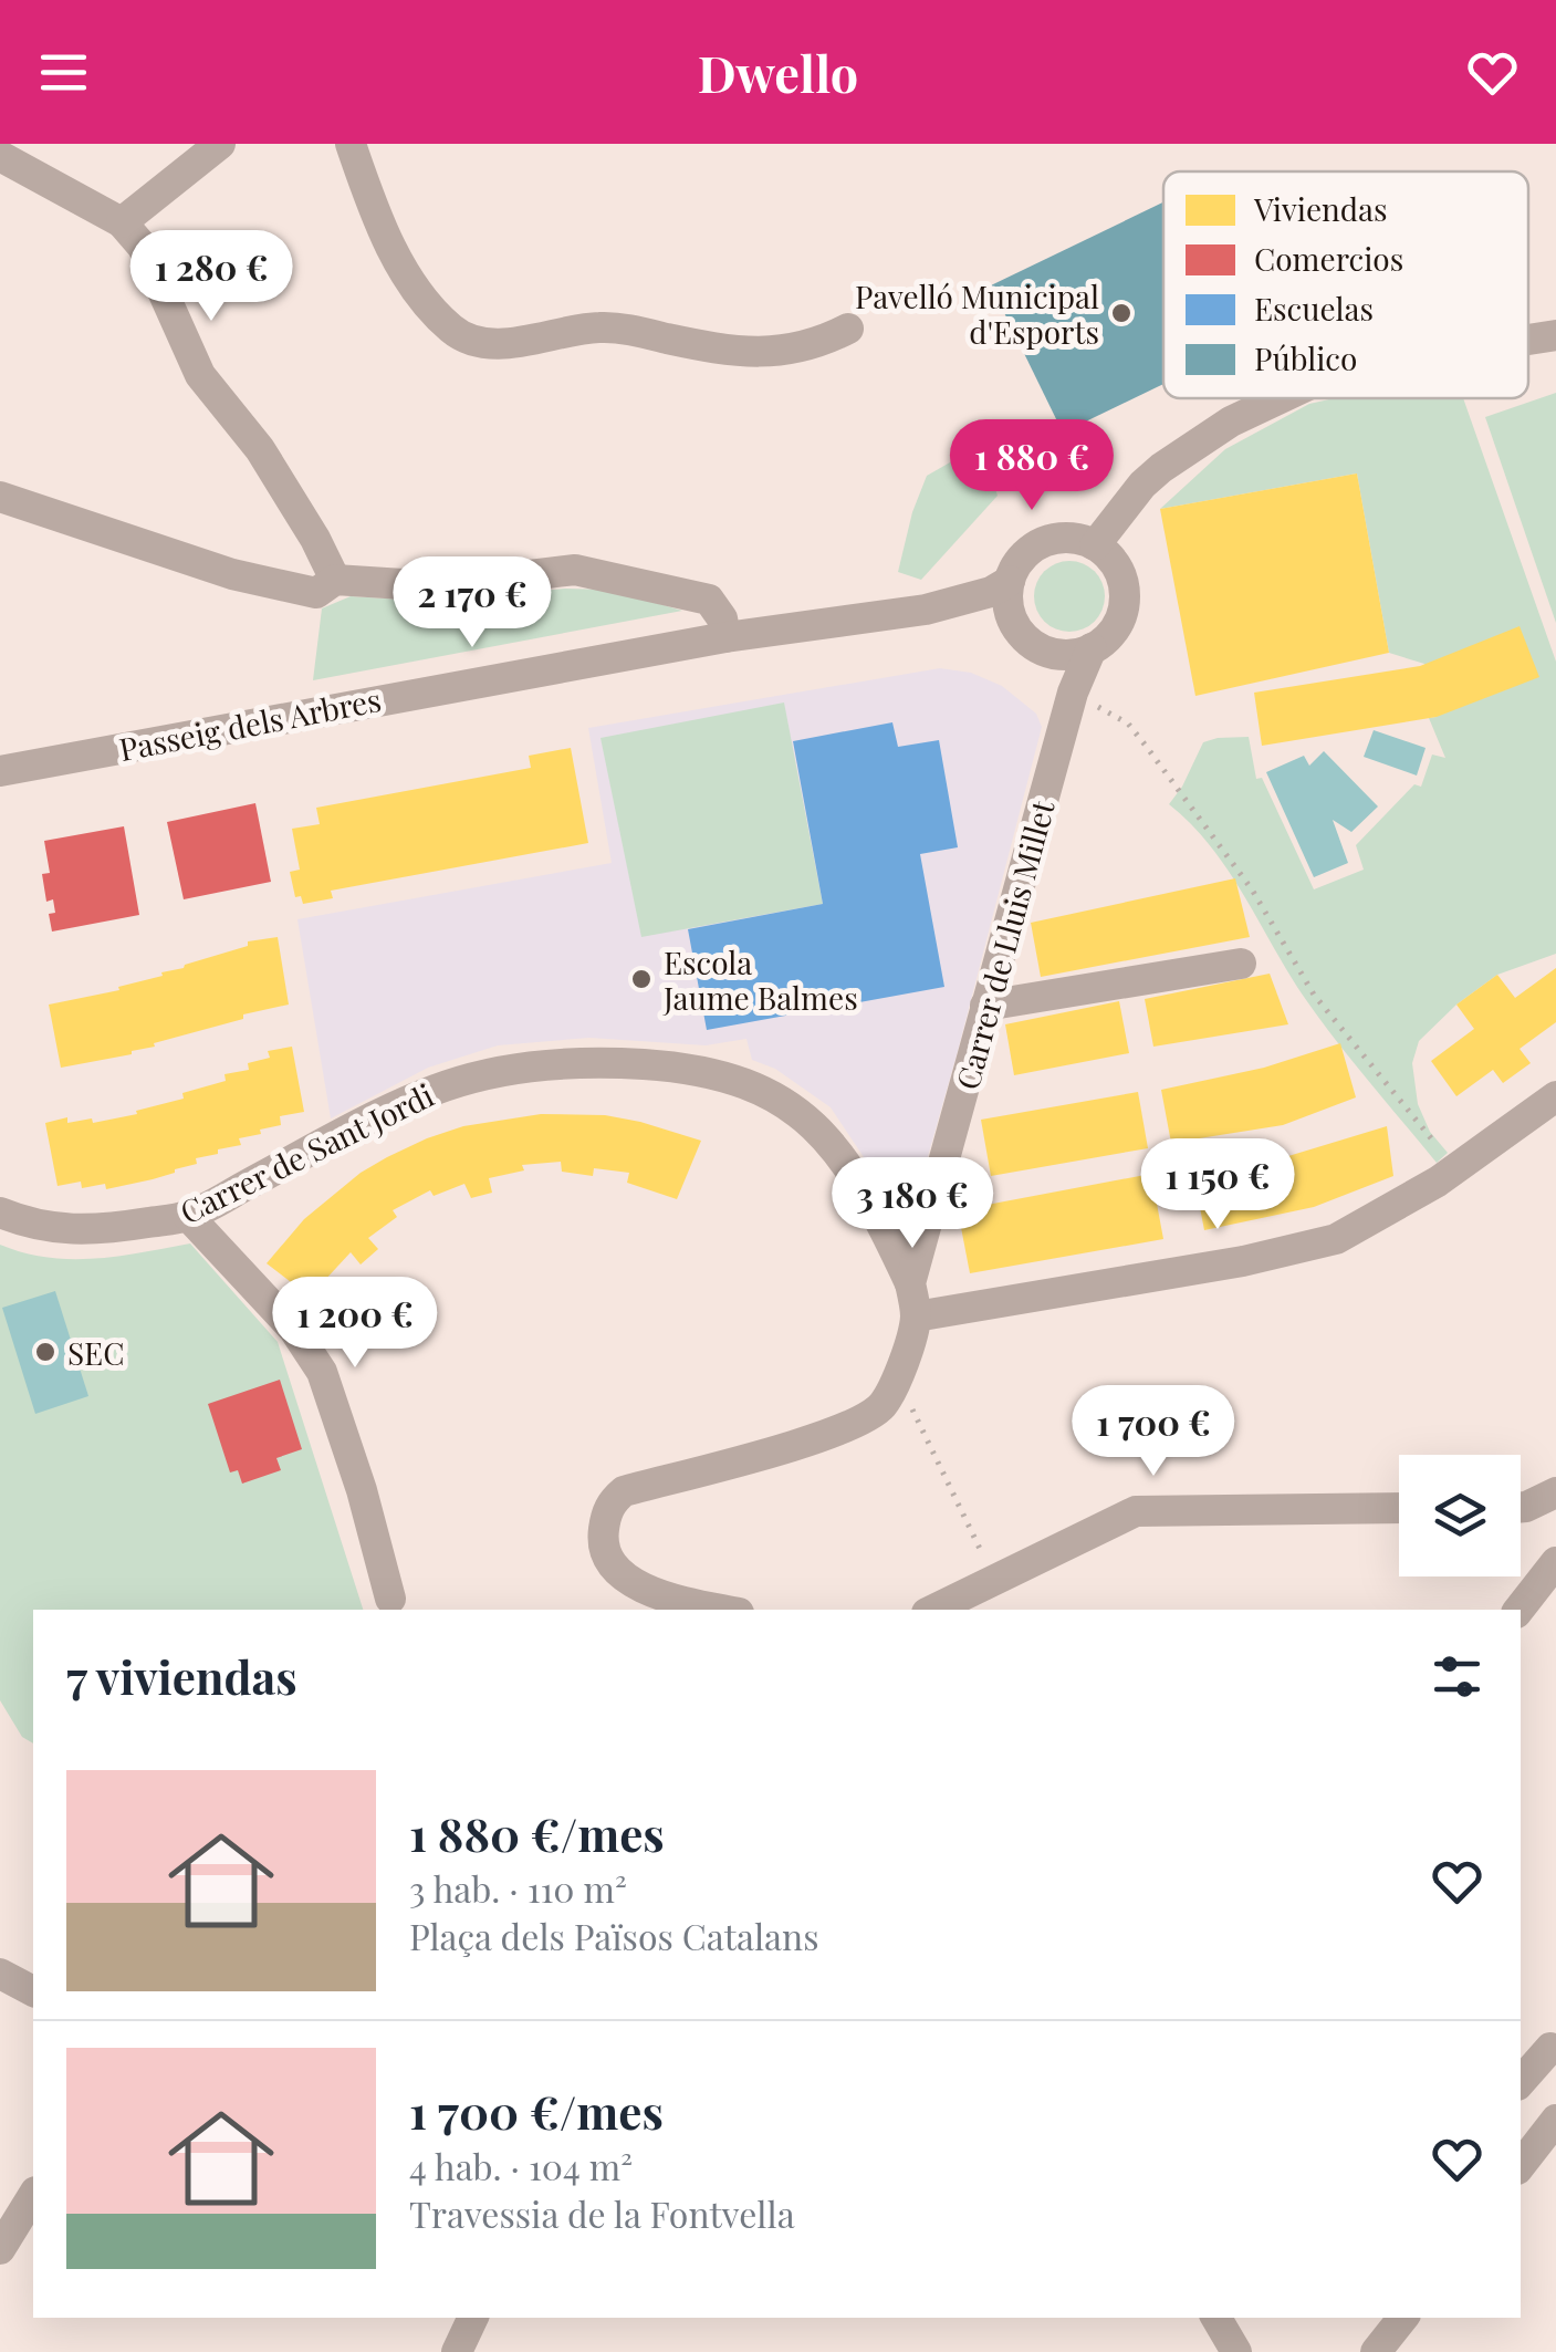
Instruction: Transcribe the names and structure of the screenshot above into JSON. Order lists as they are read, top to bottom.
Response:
{
  "streets": {
    "street": ["Passeig dels Arbres", "Carrer de Lluis Millet", "Carrer de Sant Jordi"]
  },
  "crossings": [
    ["Passeig dels Arbres", "Carrer de Lluis Millet"],
    ["Carrer de Lluis Millet", "Carrer de Sant Jordi"]
  ],
  "places": ["Pavelló Municipal d'Esports", "Escola Jaume Balmes", "SEC"],
  "legend": [
    "Viviendas",
    "Comercios",
    "Escuelas",
    "Público"
  ],
  "page": {
    "header": "Dwello",
    "price": [
      "1 280 €",
      "1 880 €",
      "2 170 €",
      "1 150 €",
      "3 180 €",
      "1 200 €",
      "1 700 €"
    ],
    "heading": "7 viviendas",
    "list": [
      {
        "name": "1 880 €/mes",
        "note": "3 hab. · 110 m² · Plaça dels Països Catalans"
      },
      {
        "name": "1 700 €/mes",
        "note": "4 hab. · 104 m² · Travessia de la Fontvella"
      }
    ]
  }
}
